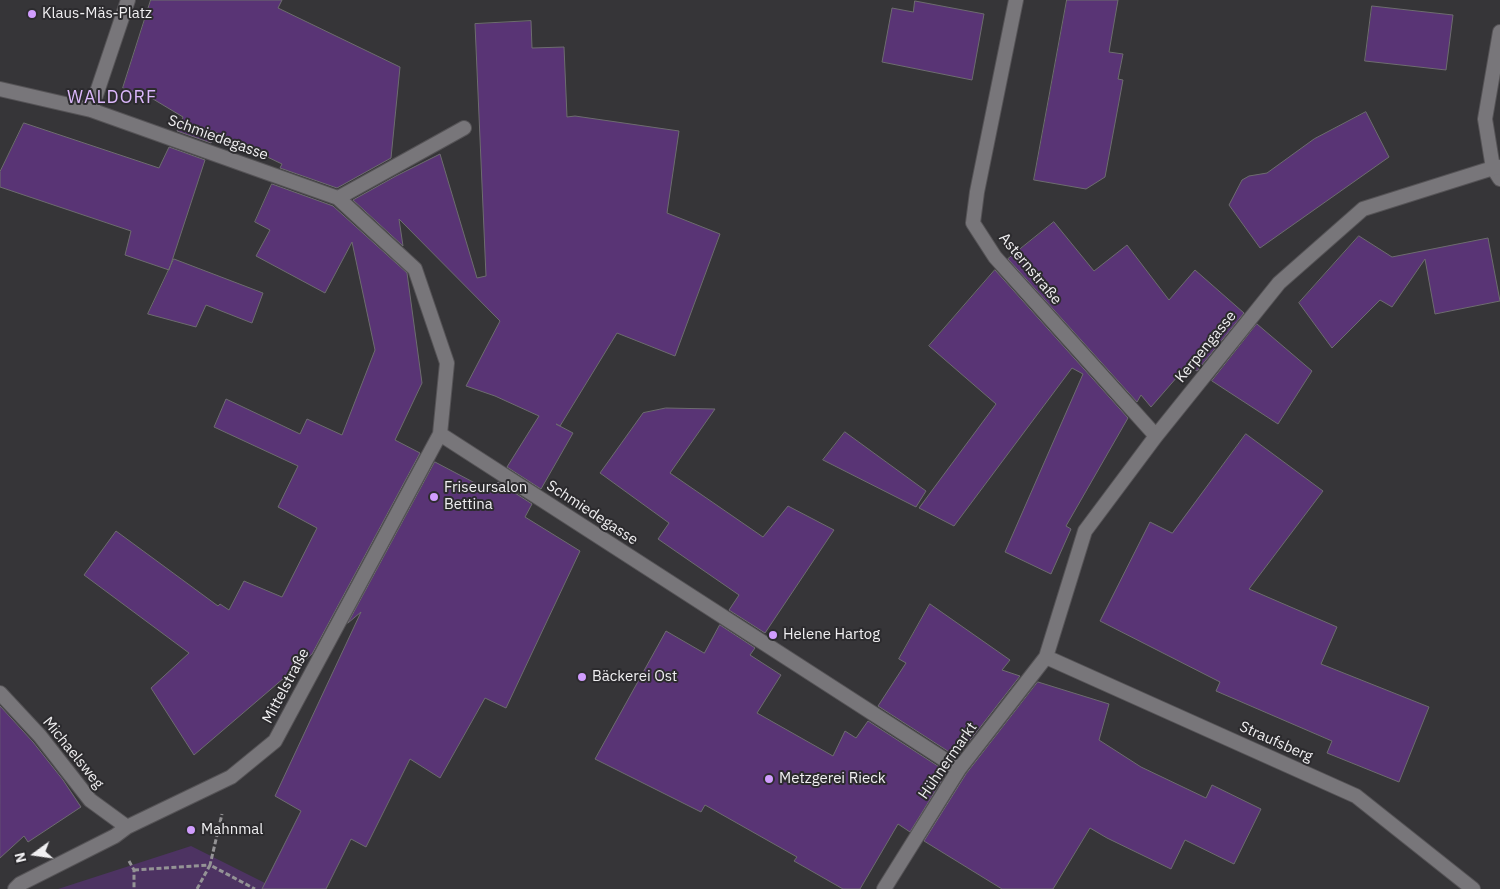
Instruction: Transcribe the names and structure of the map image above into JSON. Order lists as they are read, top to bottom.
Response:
{
  "streets": {
    "street": [
      "Schmiedegasse",
      "Asternstraße",
      "Kerpengasse",
      "Mittelstraße",
      "Straufsberg",
      "Michaelsweg",
      "Hühnermarkt"
    ]
  },
  "crossings": [
    ["Schmiedegasse", "Mittelstraße"],
    ["Schmiedegasse", "Hühnermarkt"],
    ["Asternstraße", "Kerpengasse"],
    ["Kerpengasse", "Straufsberg"],
    ["Kerpengasse", "Hühnermarkt"],
    ["Mittelstraße", "Michaelsweg"],
    ["Straufsberg", "Hühnermarkt"]
  ],
  "districts": ["WALDORF"],
  "places": [
    "Klaus-Mäs-Platz",
    "Friseursalon Bettina",
    "Helene Hartog",
    "Bäckerei Ost",
    "Metzgerei Rieck",
    "Mahnmal"
  ],
  "north": "left"
}
